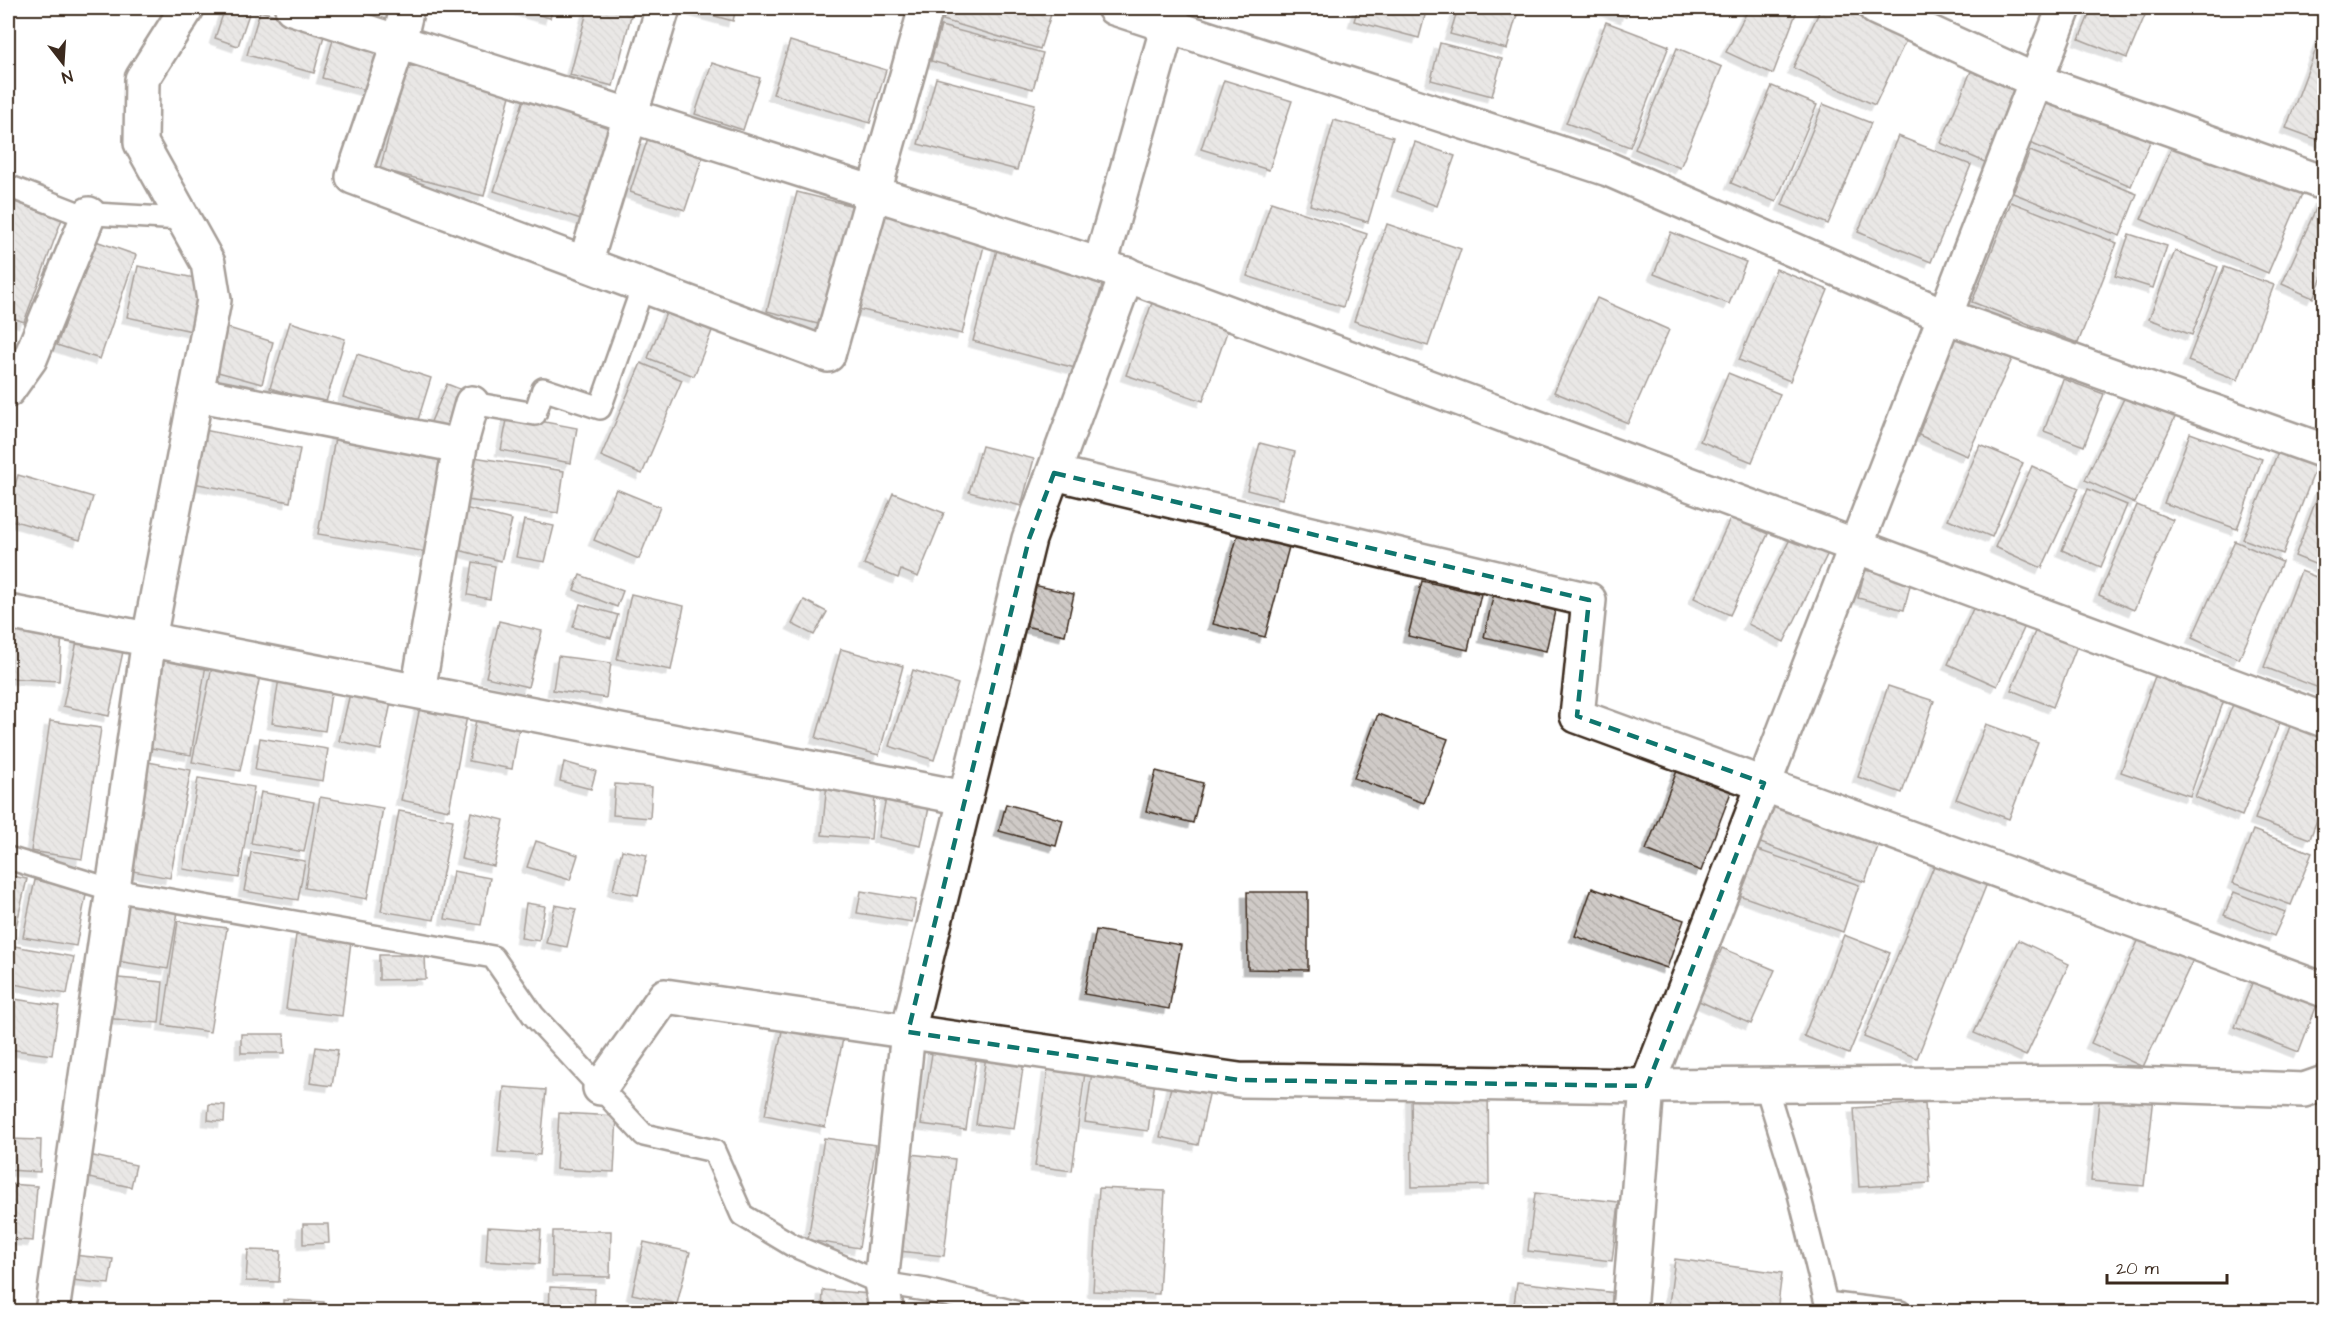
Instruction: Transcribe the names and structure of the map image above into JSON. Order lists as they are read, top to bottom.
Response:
{
  "scale_bar": "20 m",
  "north": "bottom"
}
